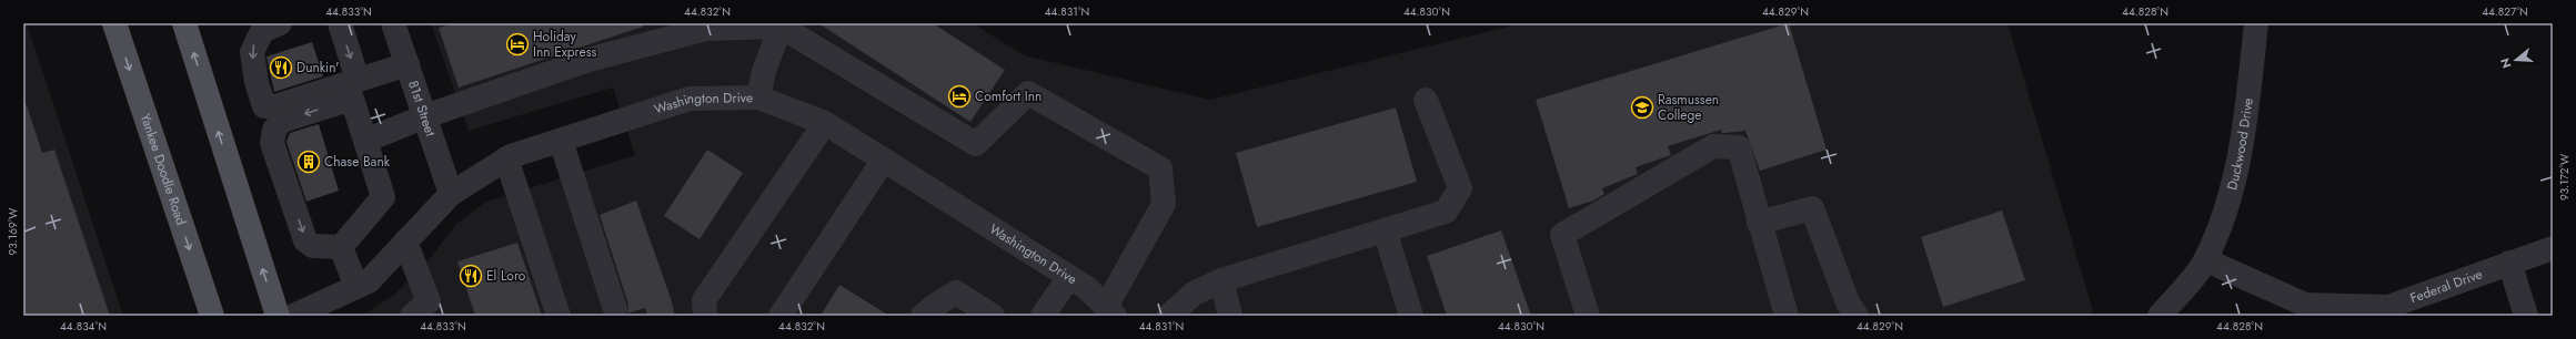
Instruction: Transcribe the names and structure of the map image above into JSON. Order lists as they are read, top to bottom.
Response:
{
  "streets": {
    "main road": ["Yankee Doodle Road"],
    "street": [
      "Washington Drive",
      "81st Street",
      "Duckwood Drive",
      "Federal Drive"
    ]
  },
  "crossings": [
    ["Washington Drive", "81st Street"],
    ["Duckwood Drive", "Federal Drive"]
  ],
  "places": {
    "hotel": ["Holiday Inn Express", "Comfort Inn"],
    "restaurant": ["Dunkin'", "El Loro"],
    "school or university": ["Rasmussen College"],
    "building": ["Chase Bank"]
  },
  "north": "left",
  "coordinates": [
    "44.833°N",
    "44.832°N",
    "44.831°N",
    "44.830°N",
    "44.829°N",
    "44.828°N",
    "44.827°N",
    "93.172°W",
    "93.169°W",
    "44.834°N"
  ]
}
